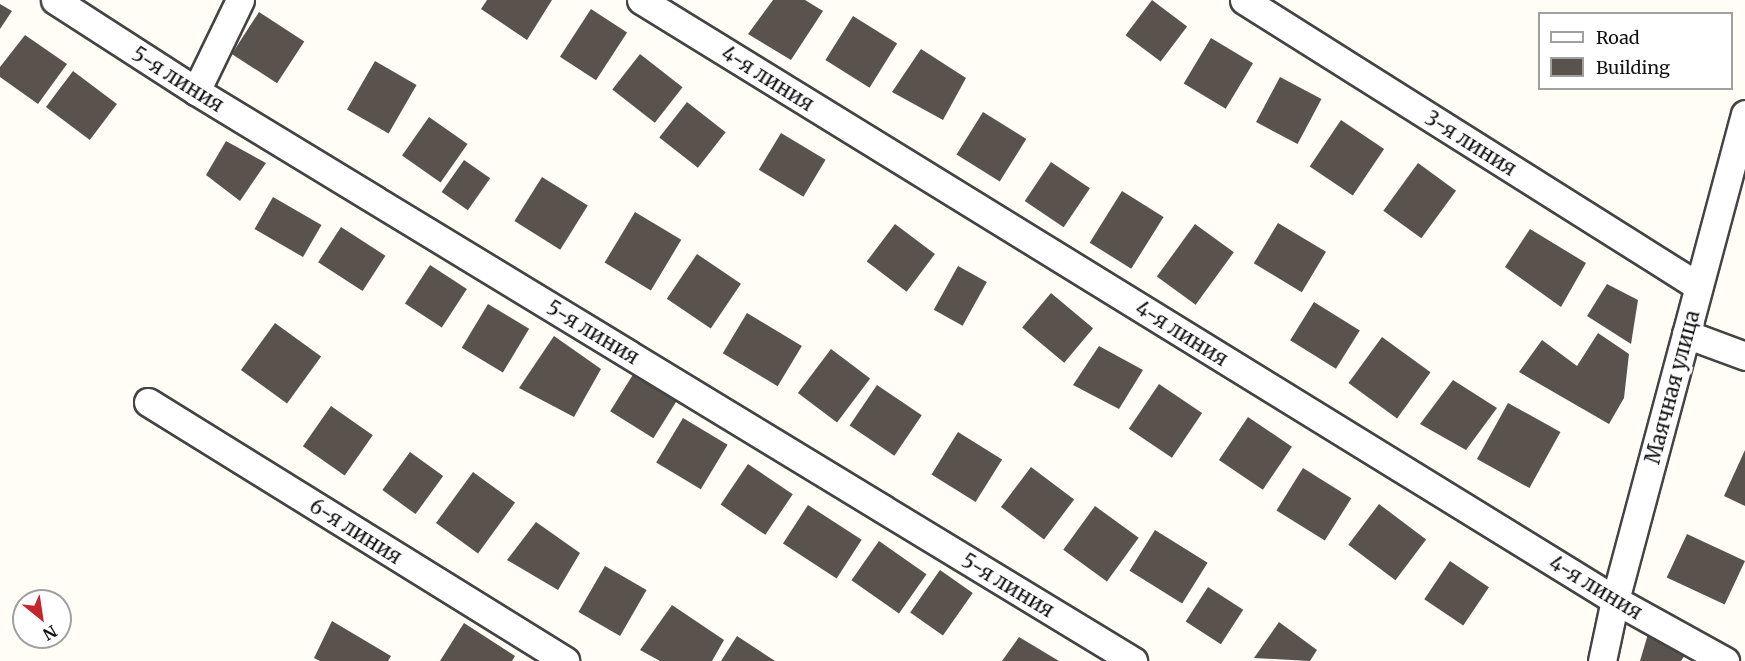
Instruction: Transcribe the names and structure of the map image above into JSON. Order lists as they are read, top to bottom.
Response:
{
  "streets": {
    "street": [
      "4-я линия",
      "5-я линия",
      "3-я линия",
      "Маячная улица",
      "6-я линия"
    ]
  },
  "crossings": [
    ["4-я линия", "Маячная улица"],
    ["3-я линия", "Маячная улица"]
  ],
  "legend": ["Road", "Building"],
  "north": "bottom right"
}
